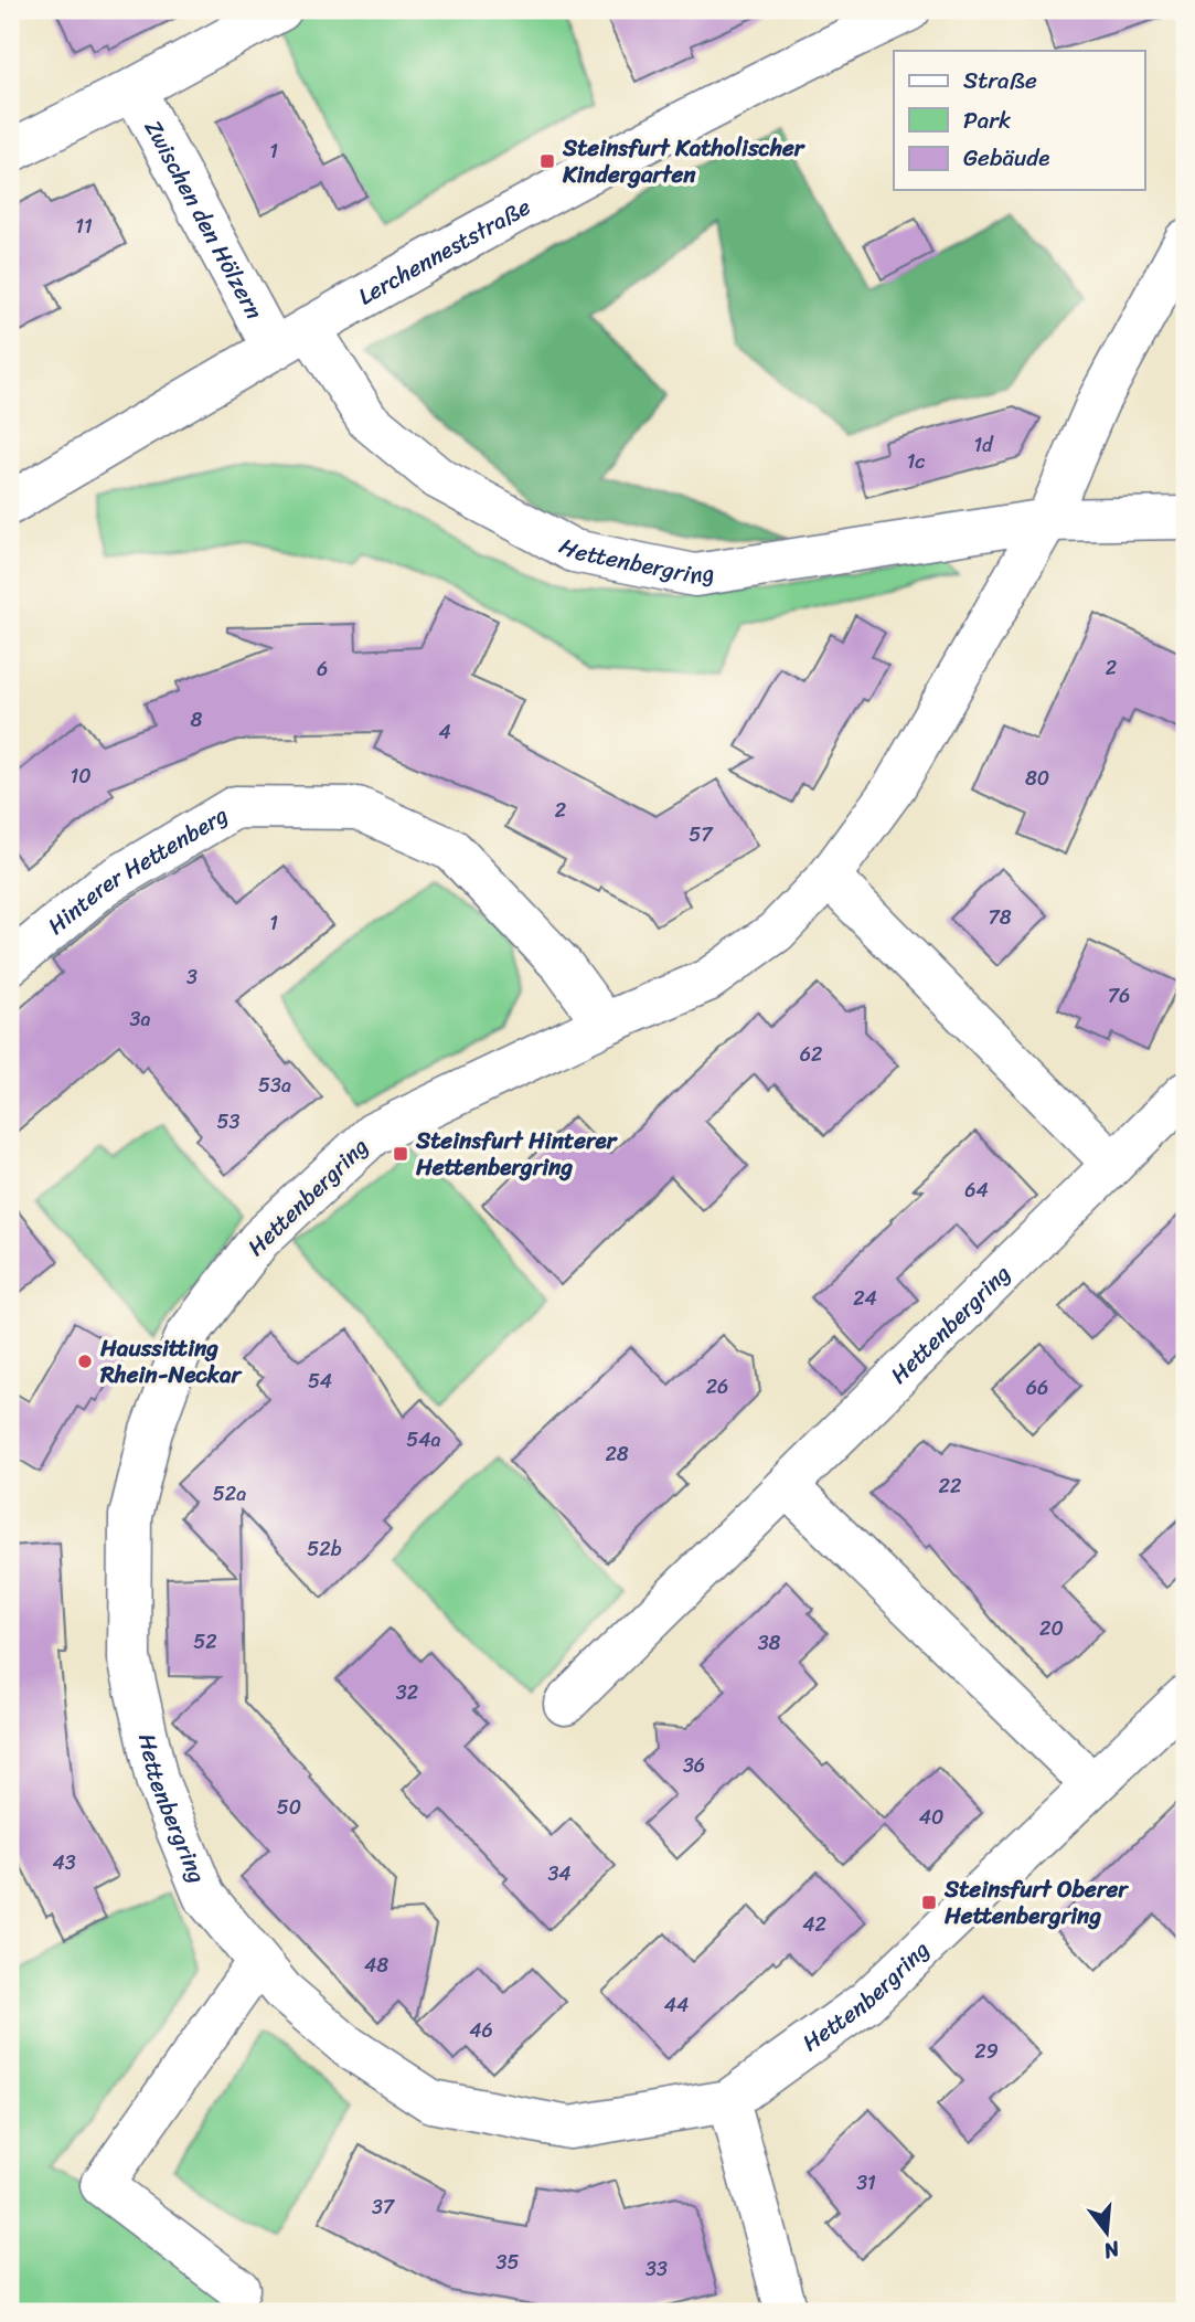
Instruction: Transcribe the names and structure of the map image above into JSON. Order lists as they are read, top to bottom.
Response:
{
  "streets": {
    "street": [
      "Zwischen den Hölzern",
      "Lerchenneststraße",
      "Hettenbergring",
      "Hinterer Hettenberg"
    ]
  },
  "crossings": [
    ["Zwischen den Hölzern", "Lerchenneststraße"],
    ["Lerchenneststraße", "Hettenbergring"],
    ["Hettenbergring", "Hinterer Hettenberg"]
  ],
  "places": {
    "transit": ["Steinsfurt Katholischer Kindergarten", "Steinsfurt Hinterer Hettenbergring", "Steinsfurt Oberer Hettenbergring"],
    "other": ["Haussitting Rhein-Neckar"]
  },
  "house_numbers": [
    "1",
    "11",
    "1d",
    "1c",
    "2",
    "6",
    "8",
    "4",
    "10",
    "80",
    "2",
    "57",
    "78",
    "1",
    "3",
    "76",
    "3a",
    "62",
    "53a",
    "53",
    "64",
    "24",
    "54",
    "26",
    "66",
    "54a",
    "28",
    "22",
    "52a",
    "52b",
    "20",
    "52",
    "38",
    "32",
    "36",
    "50",
    "40",
    "43",
    "34",
    "42",
    "48",
    "44",
    "46",
    "29",
    "31",
    "37",
    "35",
    "33"
  ],
  "legend": ["Straße", "Park", "Gebäude"],
  "north": "bottom"
}
